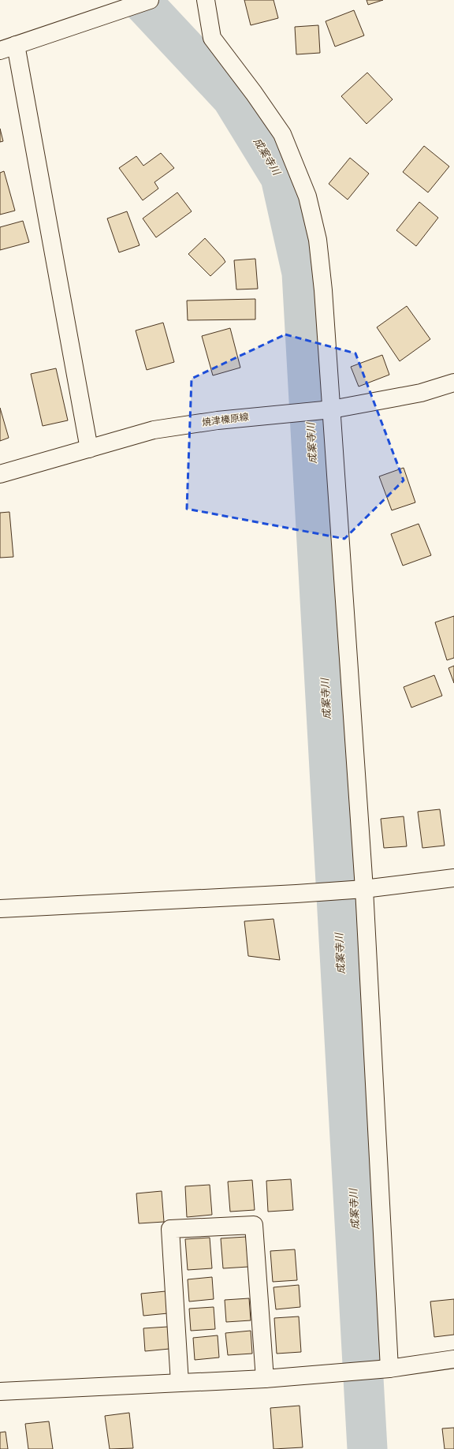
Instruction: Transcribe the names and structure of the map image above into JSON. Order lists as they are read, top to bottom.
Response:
{
  "streets": {
    "street": ["焼津榛原線"]
  },
  "water": ["成案寺川"]
}
